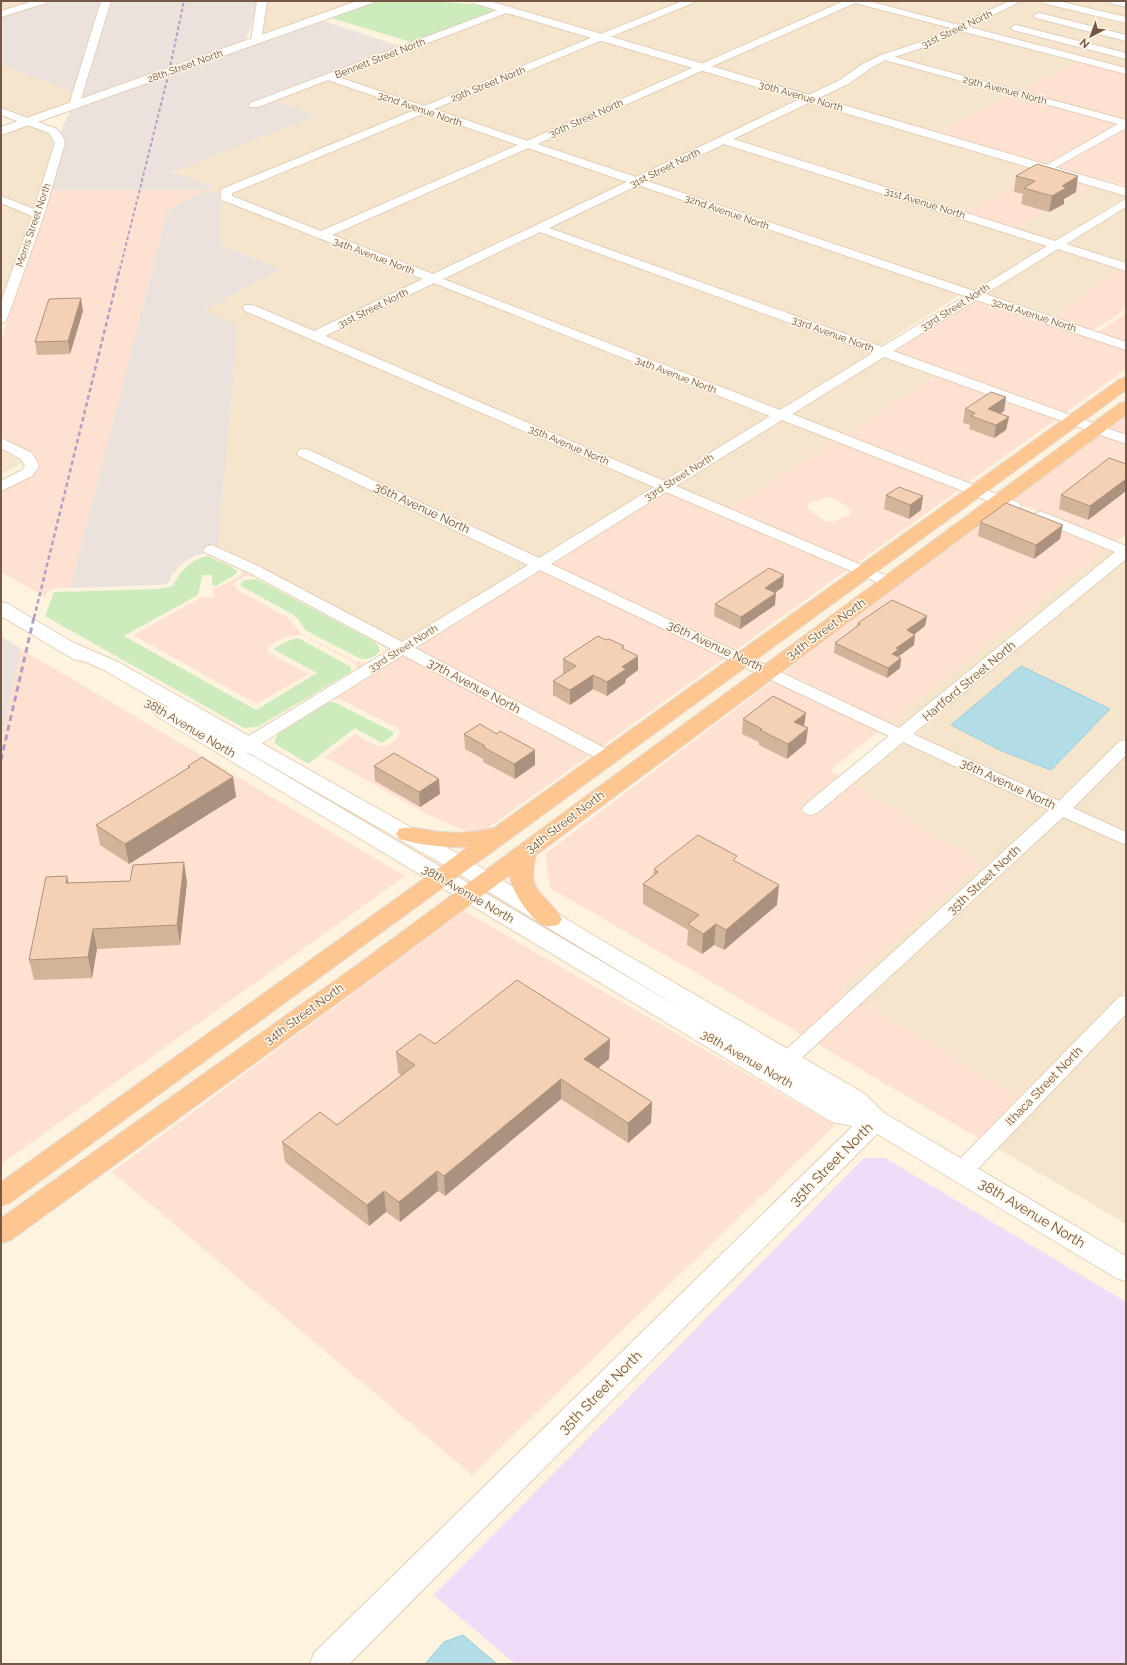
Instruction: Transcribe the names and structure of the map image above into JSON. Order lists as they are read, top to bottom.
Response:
{
  "streets": {
    "highway": ["34th Street North"],
    "street": [
      "31st Street North",
      "Bennett Street North",
      "28th Street North",
      "29th Street North",
      "29th Avenue North",
      "30th Avenue North",
      "32nd Avenue North",
      "30th Street North",
      "31st Avenue North",
      "Morris Street North",
      "34th Avenue North",
      "33rd Street North",
      "33rd Avenue North",
      "35th Avenue North",
      "36th Avenue North",
      "Hartford Street North",
      "37th Avenue North",
      "38th Avenue North",
      "35th Street North",
      "Ithaca Street North"
    ]
  },
  "crossings": [
    ["31st Street North", "29th Avenue North"],
    ["31st Street North", "30th Avenue North"],
    ["31st Street North", "32nd Avenue North"],
    ["31st Street North", "31st Avenue North"],
    ["31st Street North", "34th Avenue North"],
    ["31st Street North", "33rd Avenue North"],
    ["31st Street North", "35th Avenue North"],
    ["Bennett Street North", "30th Avenue North"],
    ["Bennett Street North", "32nd Avenue North"],
    ["28th Street North", "Morris Street North"],
    ["29th Street North", "30th Avenue North"],
    ["29th Street North", "32nd Avenue North"],
    ["29th Street North", "34th Avenue North"],
    ["30th Avenue North", "30th Street North"],
    ["32nd Avenue North", "30th Street North"],
    ["32nd Avenue North", "33rd Street North"],
    ["30th Street North", "34th Avenue North"],
    ["31st Avenue North", "33rd Street North"],
    ["34th Avenue North", "33rd Street North"],
    ["34th Avenue North", "34th Street North"],
    ["34th Avenue North", "Hartford Street North"],
    ["33rd Street North", "33rd Avenue North"],
    ["33rd Street North", "35th Avenue North"],
    ["33rd Street North", "36th Avenue North"],
    ["33rd Street North", "37th Avenue North"],
    ["33rd Street North", "38th Avenue North"],
    ["33rd Avenue North", "34th Street North"],
    ["35th Avenue North", "34th Street North"],
    ["36th Avenue North", "34th Street North"],
    ["36th Avenue North", "Hartford Street North"],
    ["36th Avenue North", "35th Street North"],
    ["34th Street North", "37th Avenue North"],
    ["34th Street North", "38th Avenue North"],
    ["38th Avenue North", "35th Street North"],
    ["38th Avenue North", "Ithaca Street North"]
  ],
  "north": "bottom left"
}
